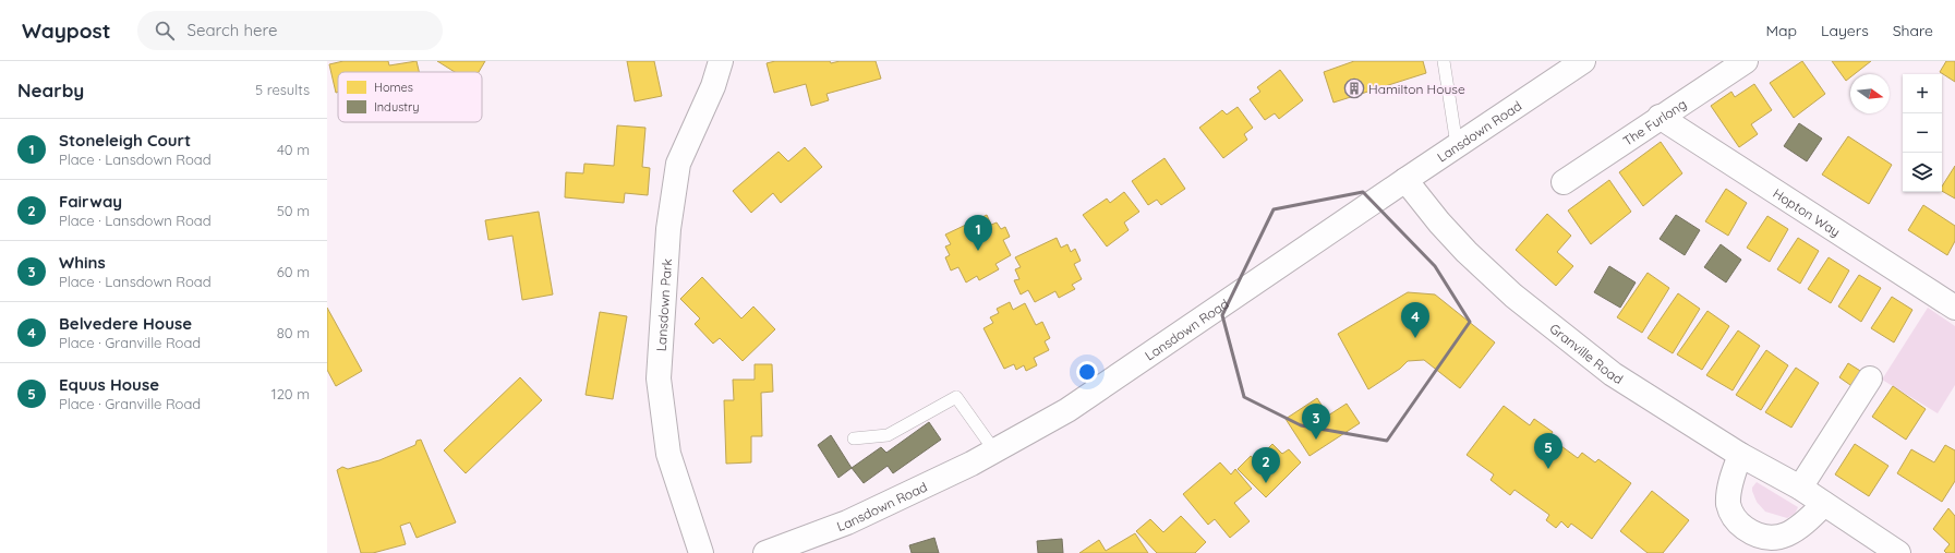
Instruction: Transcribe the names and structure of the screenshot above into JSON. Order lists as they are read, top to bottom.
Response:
{
  "streets": {
    "street": [
      "The Furlong",
      "Lansdown Road",
      "Hopton Way",
      "Lansdown Park",
      "Granville Road"
    ]
  },
  "crossings": [
    ["The Furlong", "Hopton Way"],
    ["Lansdown Road", "Granville Road"]
  ],
  "places": {
    "building": ["Hamilton House"]
  },
  "legend": ["Homes", "Industry"],
  "north": "right",
  "page": {
    "header": "Waypost",
    "search": "Search here",
    "nav": ["Map", "Layers", "Share"],
    "heading": ["Nearby", "5 results"],
    "map_buttons": ["+", "−"],
    "list": [
      {
        "mark": "1",
        "name": "Stoneleigh Court",
        "note": "Place · Lansdown Road",
        "value": "40 m"
      },
      {
        "mark": "2",
        "name": "Fairway",
        "note": "Place · Lansdown Road",
        "value": "50 m"
      },
      {
        "mark": "3",
        "name": "Whins",
        "note": "Place · Lansdown Road",
        "value": "60 m"
      },
      {
        "mark": "4",
        "name": "Belvedere House",
        "note": "Place · Granville Road",
        "value": "80 m"
      },
      {
        "mark": "5",
        "name": "Equus House",
        "note": "Place · Granville Road",
        "value": "120 m"
      }
    ],
    "pins": [
      "1",
      "4",
      "3",
      "5",
      "2"
    ]
  }
}
